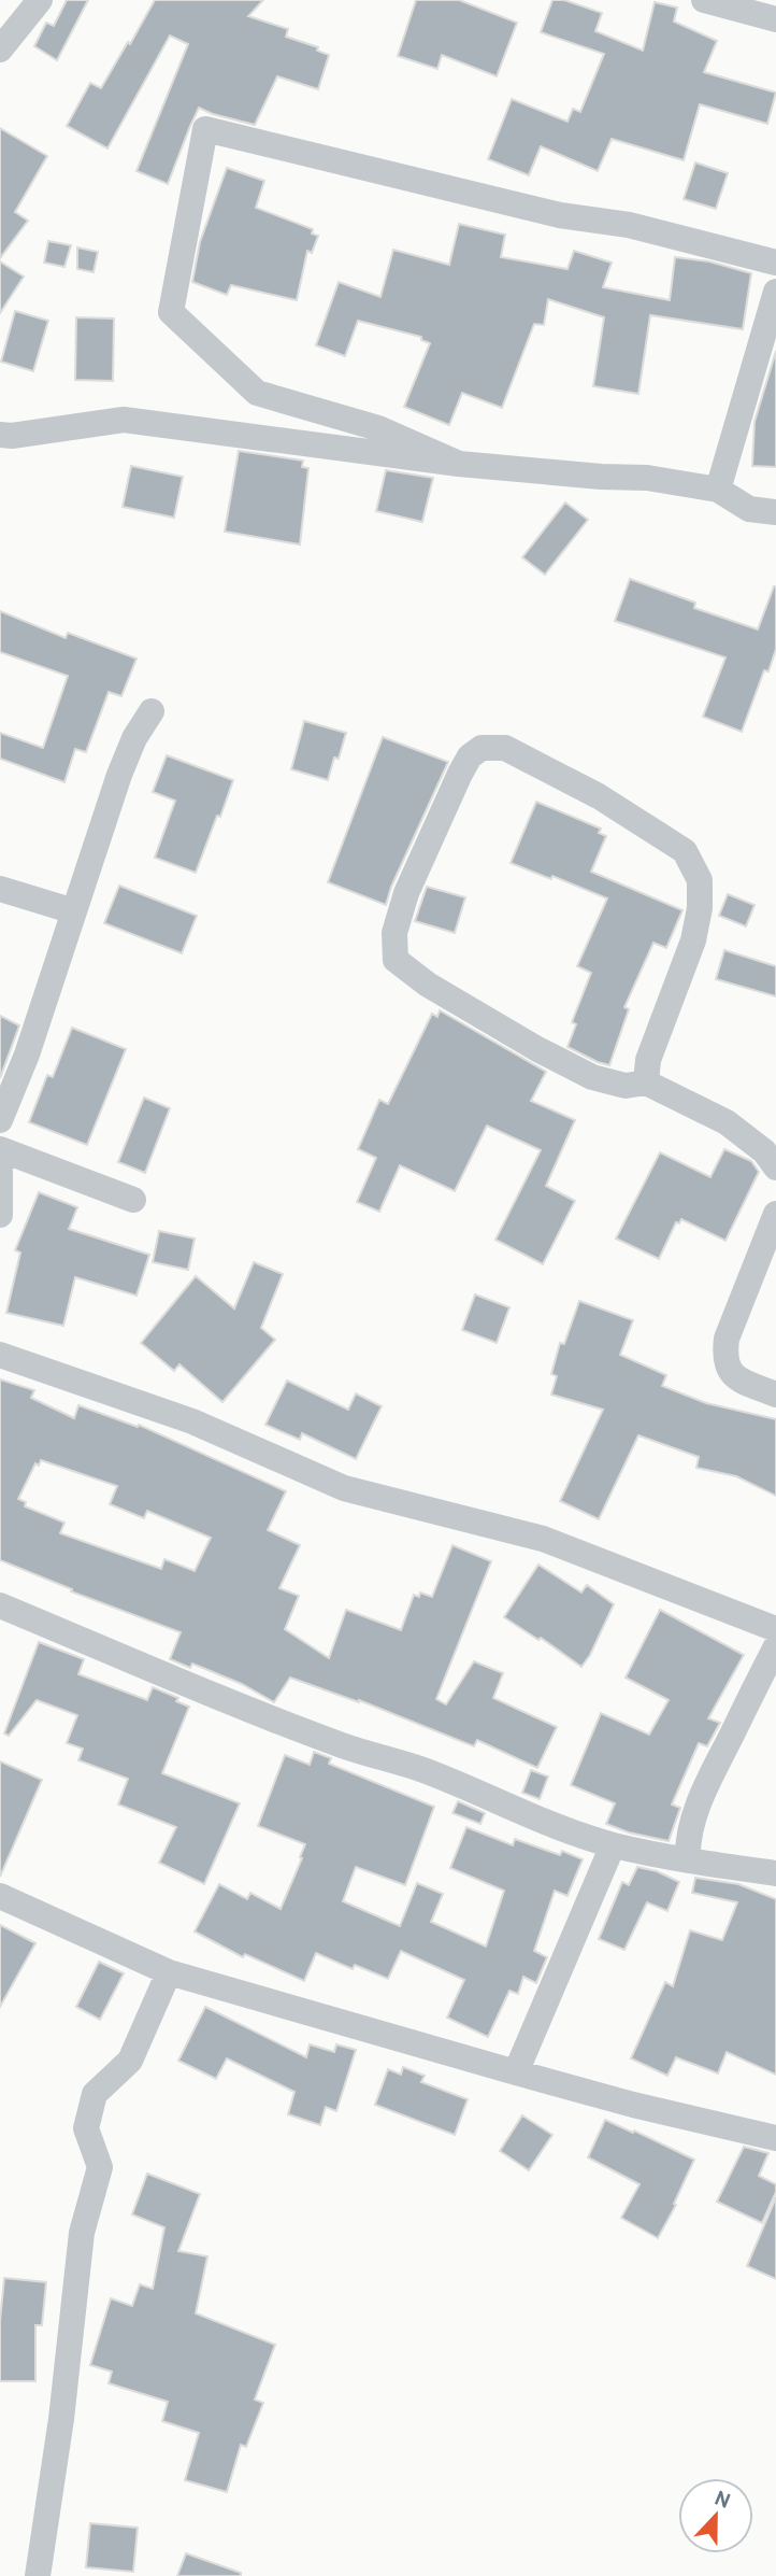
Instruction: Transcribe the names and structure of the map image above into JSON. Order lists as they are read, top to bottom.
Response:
{
  "north": "top"
}
